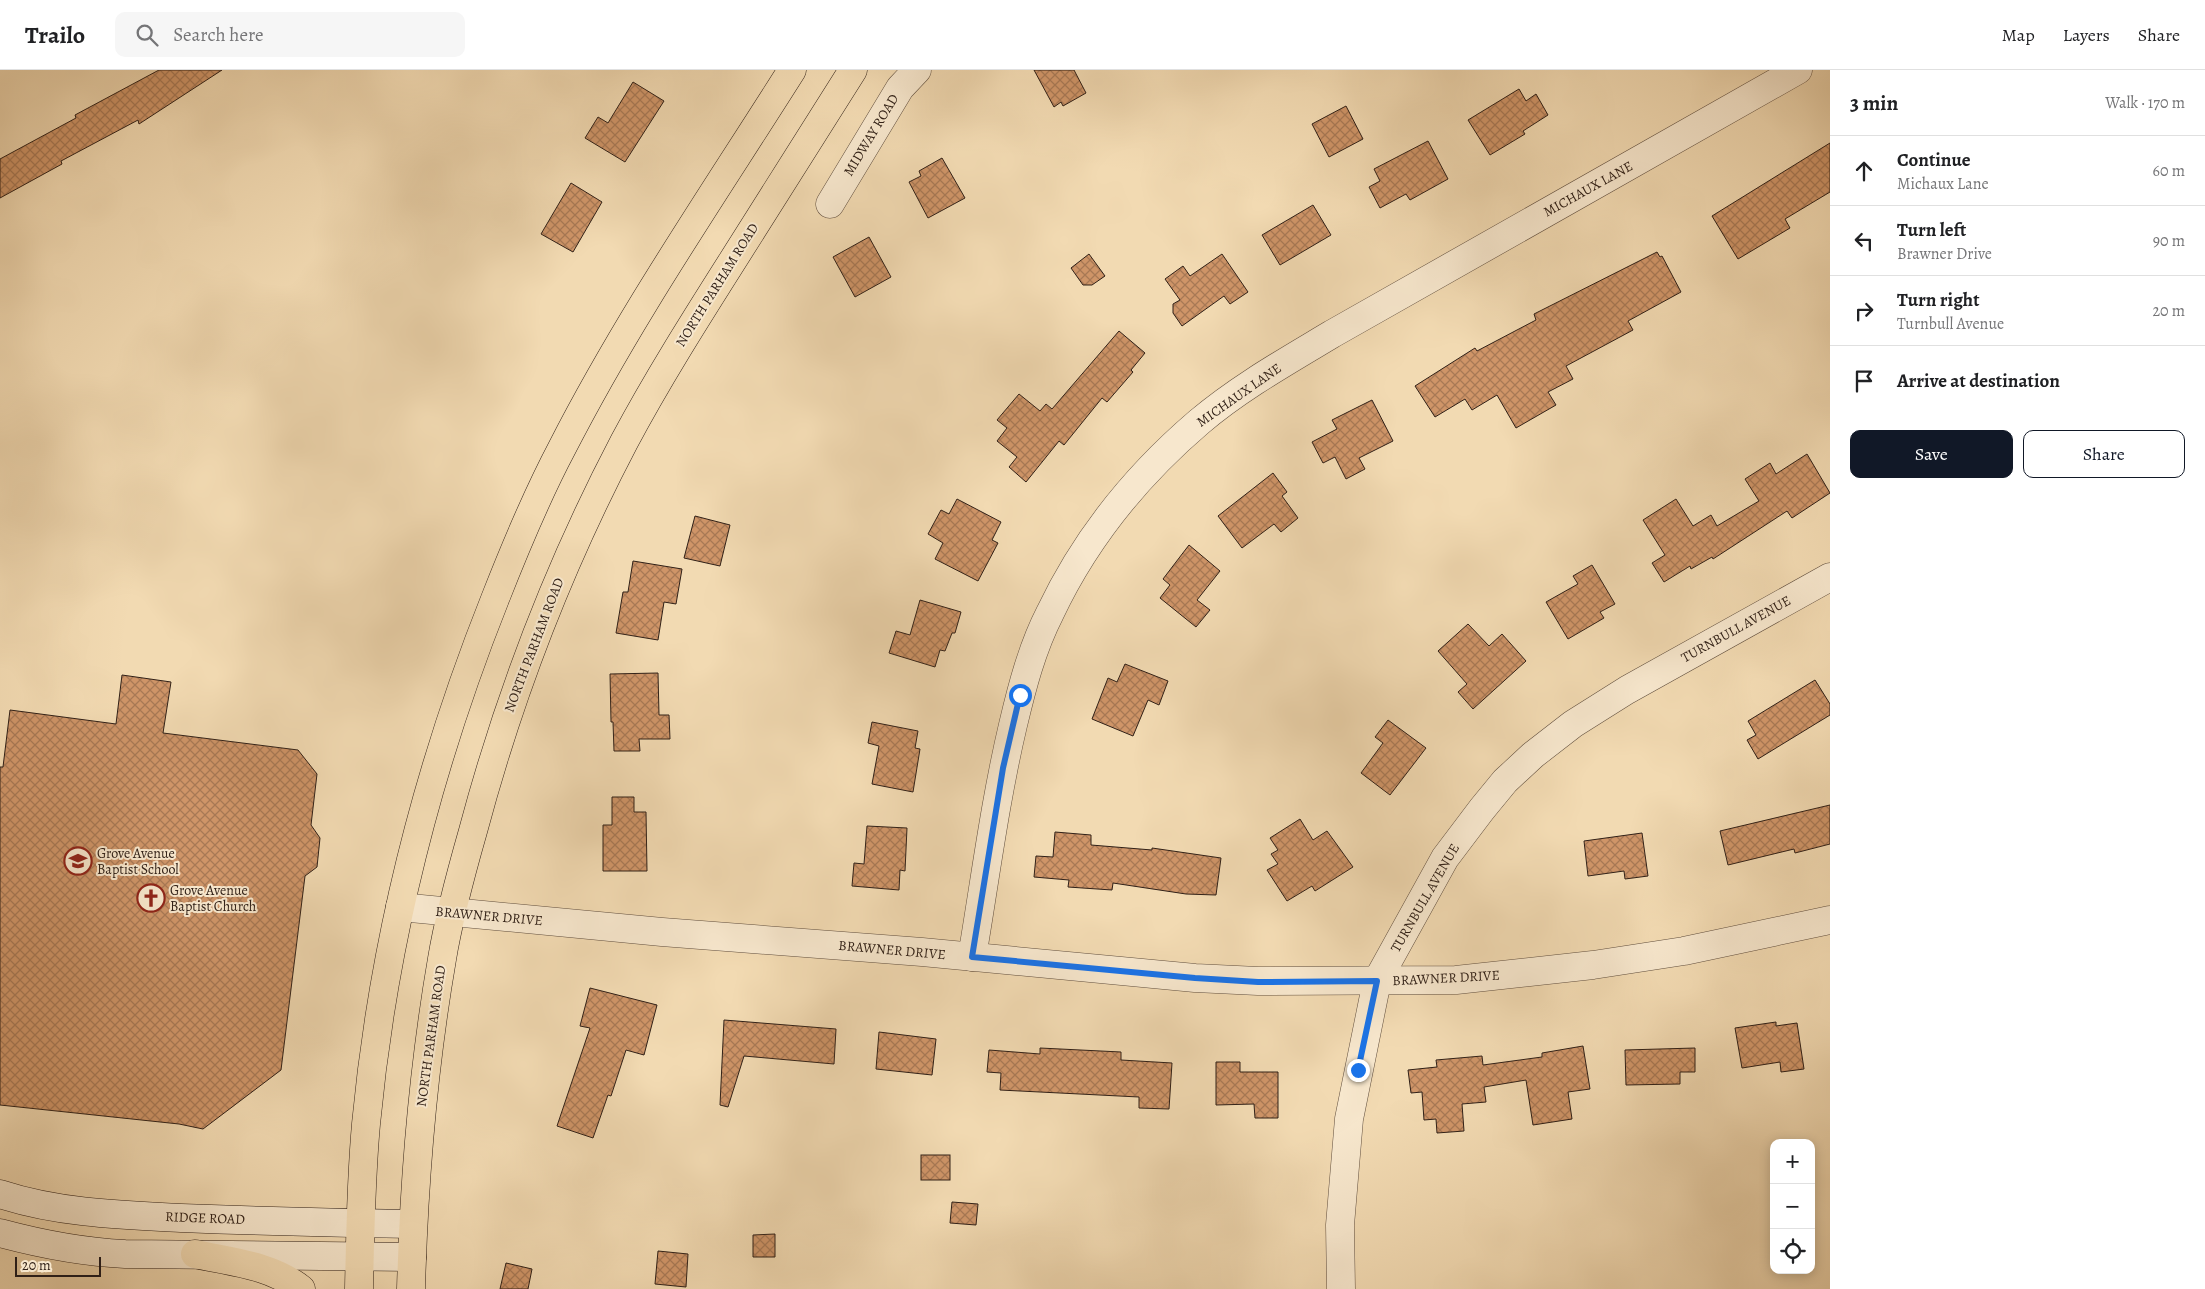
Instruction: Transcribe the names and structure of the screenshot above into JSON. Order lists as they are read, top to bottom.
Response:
{
  "streets": {
    "highway": ["NORTH PARHAM ROAD"],
    "street": [
      "MIDWAY ROAD",
      "MICHAUX LANE",
      "TURNBULL AVENUE",
      "BRAWNER DRIVE",
      "RIDGE ROAD"
    ]
  },
  "crossings": [
    ["MICHAUX LANE", "BRAWNER DRIVE"],
    ["NORTH PARHAM ROAD", "BRAWNER DRIVE"],
    ["NORTH PARHAM ROAD", "RIDGE ROAD"],
    ["TURNBULL AVENUE", "BRAWNER DRIVE"]
  ],
  "places": {
    "school or university": ["Grove Avenue Baptist School"],
    "church": ["Grove Avenue Baptist Church"]
  },
  "scale_bar": "20 m",
  "page": {
    "header": "Trailo",
    "search": "Search here",
    "nav": ["Map", "Layers", "Share"],
    "heading": ["3 min", "Walk · 170 m"],
    "list": [
      ["Continue", "Michaux Lane", "60 m"],
      ["Turn left", "Brawner Drive", "90 m"],
      ["Turn right", "Turnbull Avenue", "20 m"],
      "Arrive at destination"
    ],
    "buttons": ["Save", "Share"],
    "map_buttons": ["+", "−"],
    "scale": "20 m"
  }
}
